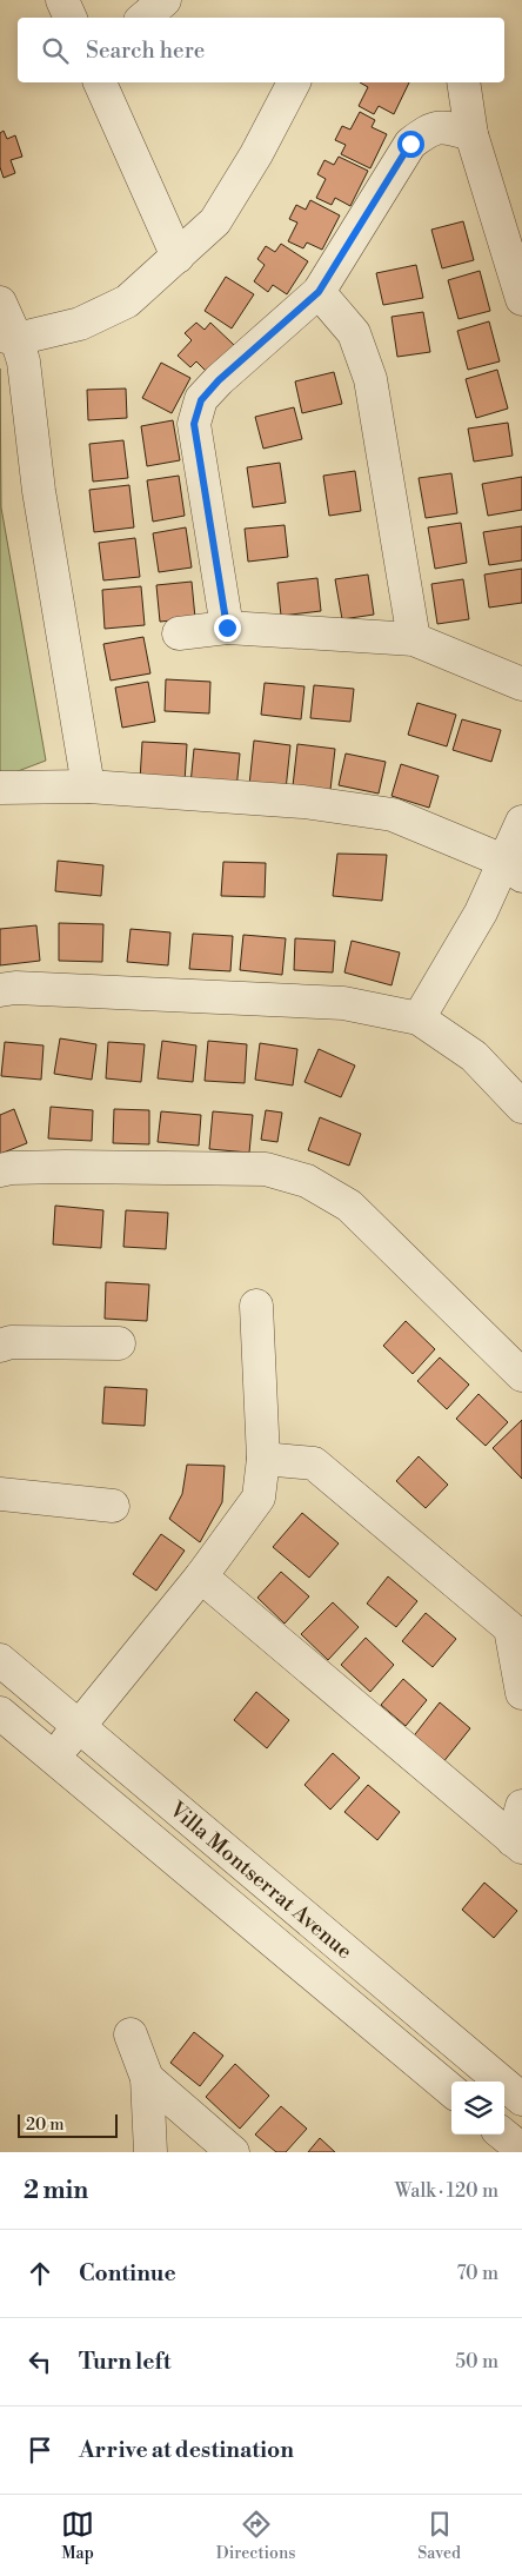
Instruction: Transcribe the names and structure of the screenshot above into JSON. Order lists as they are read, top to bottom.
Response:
{
  "streets": {
    "street": ["Villa Montserrat Avenue"]
  },
  "scale_bar": "20 m",
  "page": {
    "search": "Search here",
    "scale": "20 m",
    "heading": ["2 min", "Walk · 120 m"],
    "list": [
      ["Continue", "70 m"],
      ["Turn left", "50 m"],
      "Arrive at destination"
    ],
    "nav": ["Map", "Directions", "Saved"]
  }
}
